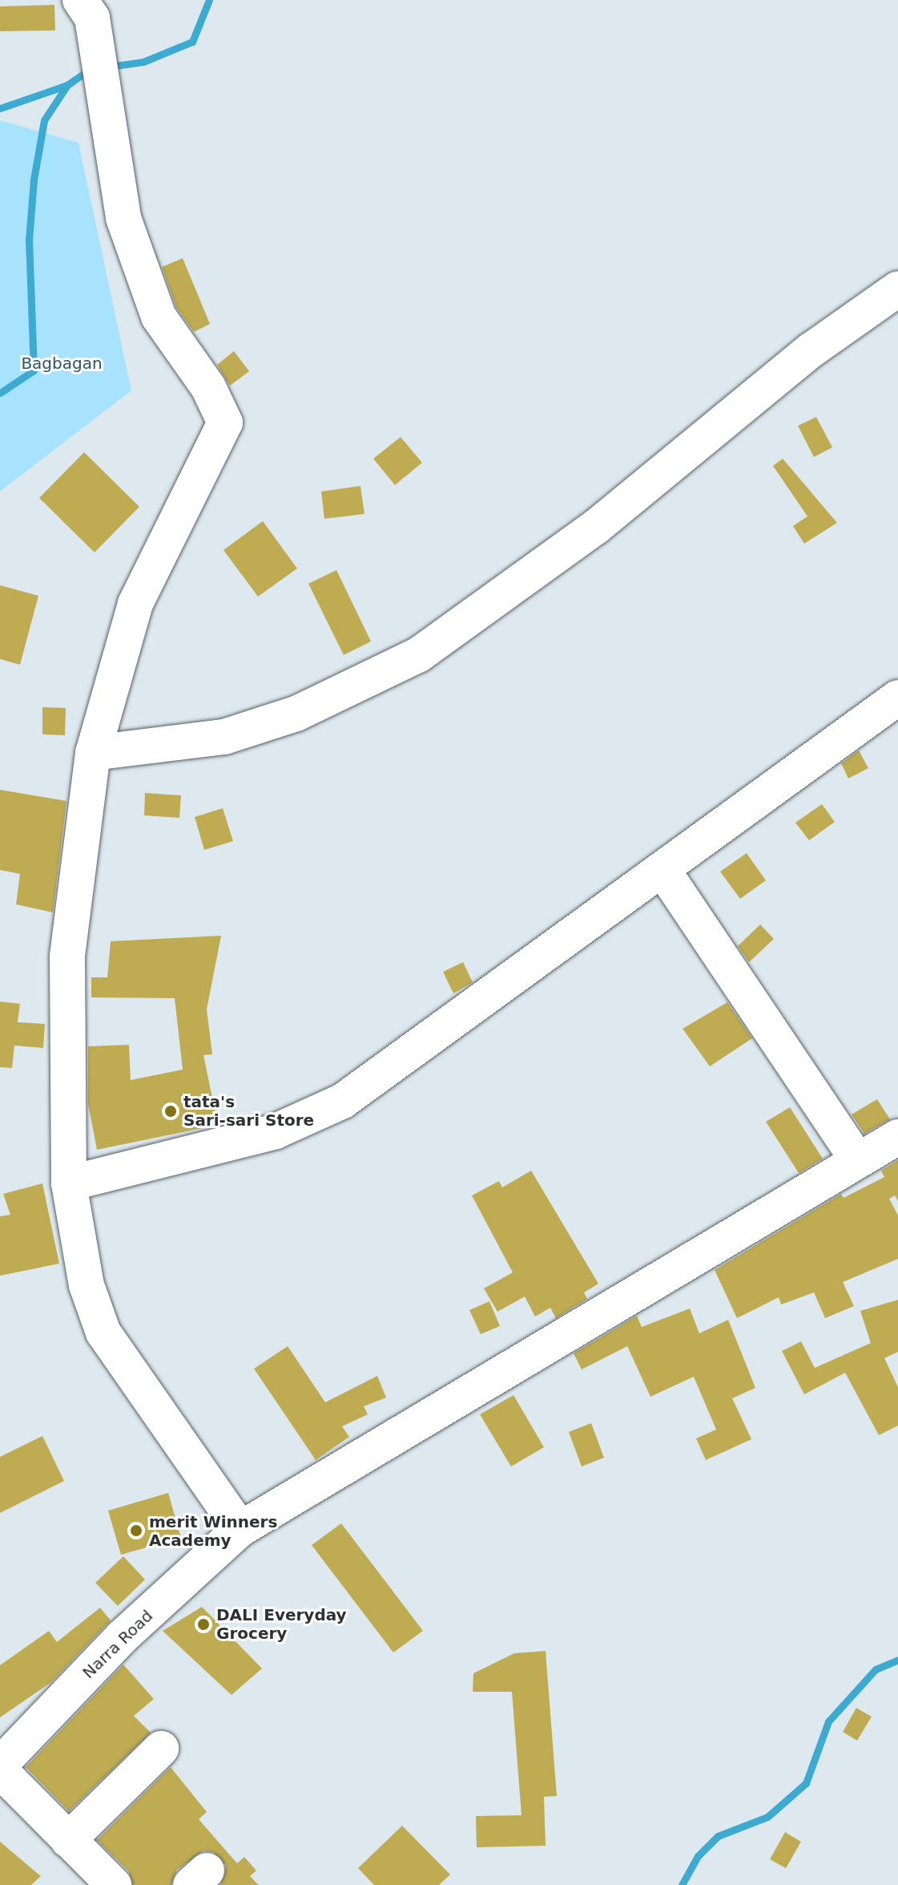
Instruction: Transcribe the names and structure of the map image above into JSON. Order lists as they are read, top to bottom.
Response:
{
  "streets": {
    "street": ["Narra Road"]
  },
  "parks": ["Bagbagan"],
  "places": ["tata's Sari-sari Store", "merit Winners Academy", "DALI Everyday Grocery"]
}
